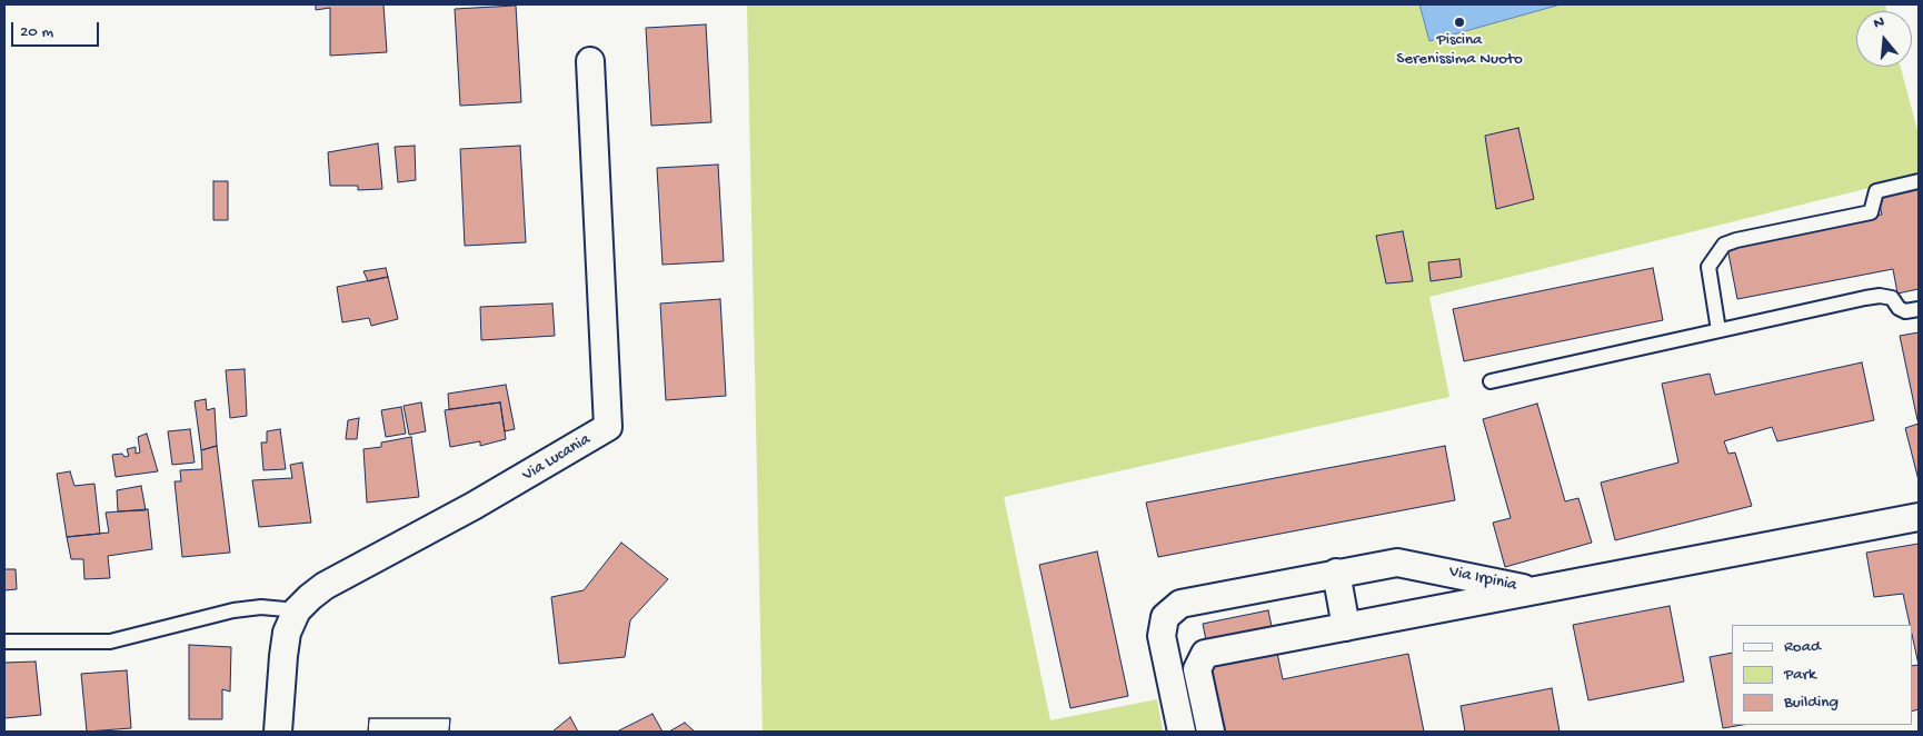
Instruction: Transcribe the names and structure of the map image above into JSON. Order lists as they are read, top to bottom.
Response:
{
  "streets": {
    "street": ["Via Lucania", "Via Irpinia"]
  },
  "places": ["Piscina Serenissima Nuoto"],
  "legend": ["Road", "Park", "Building"],
  "scale_bar": "20 m",
  "north": "top"
}
